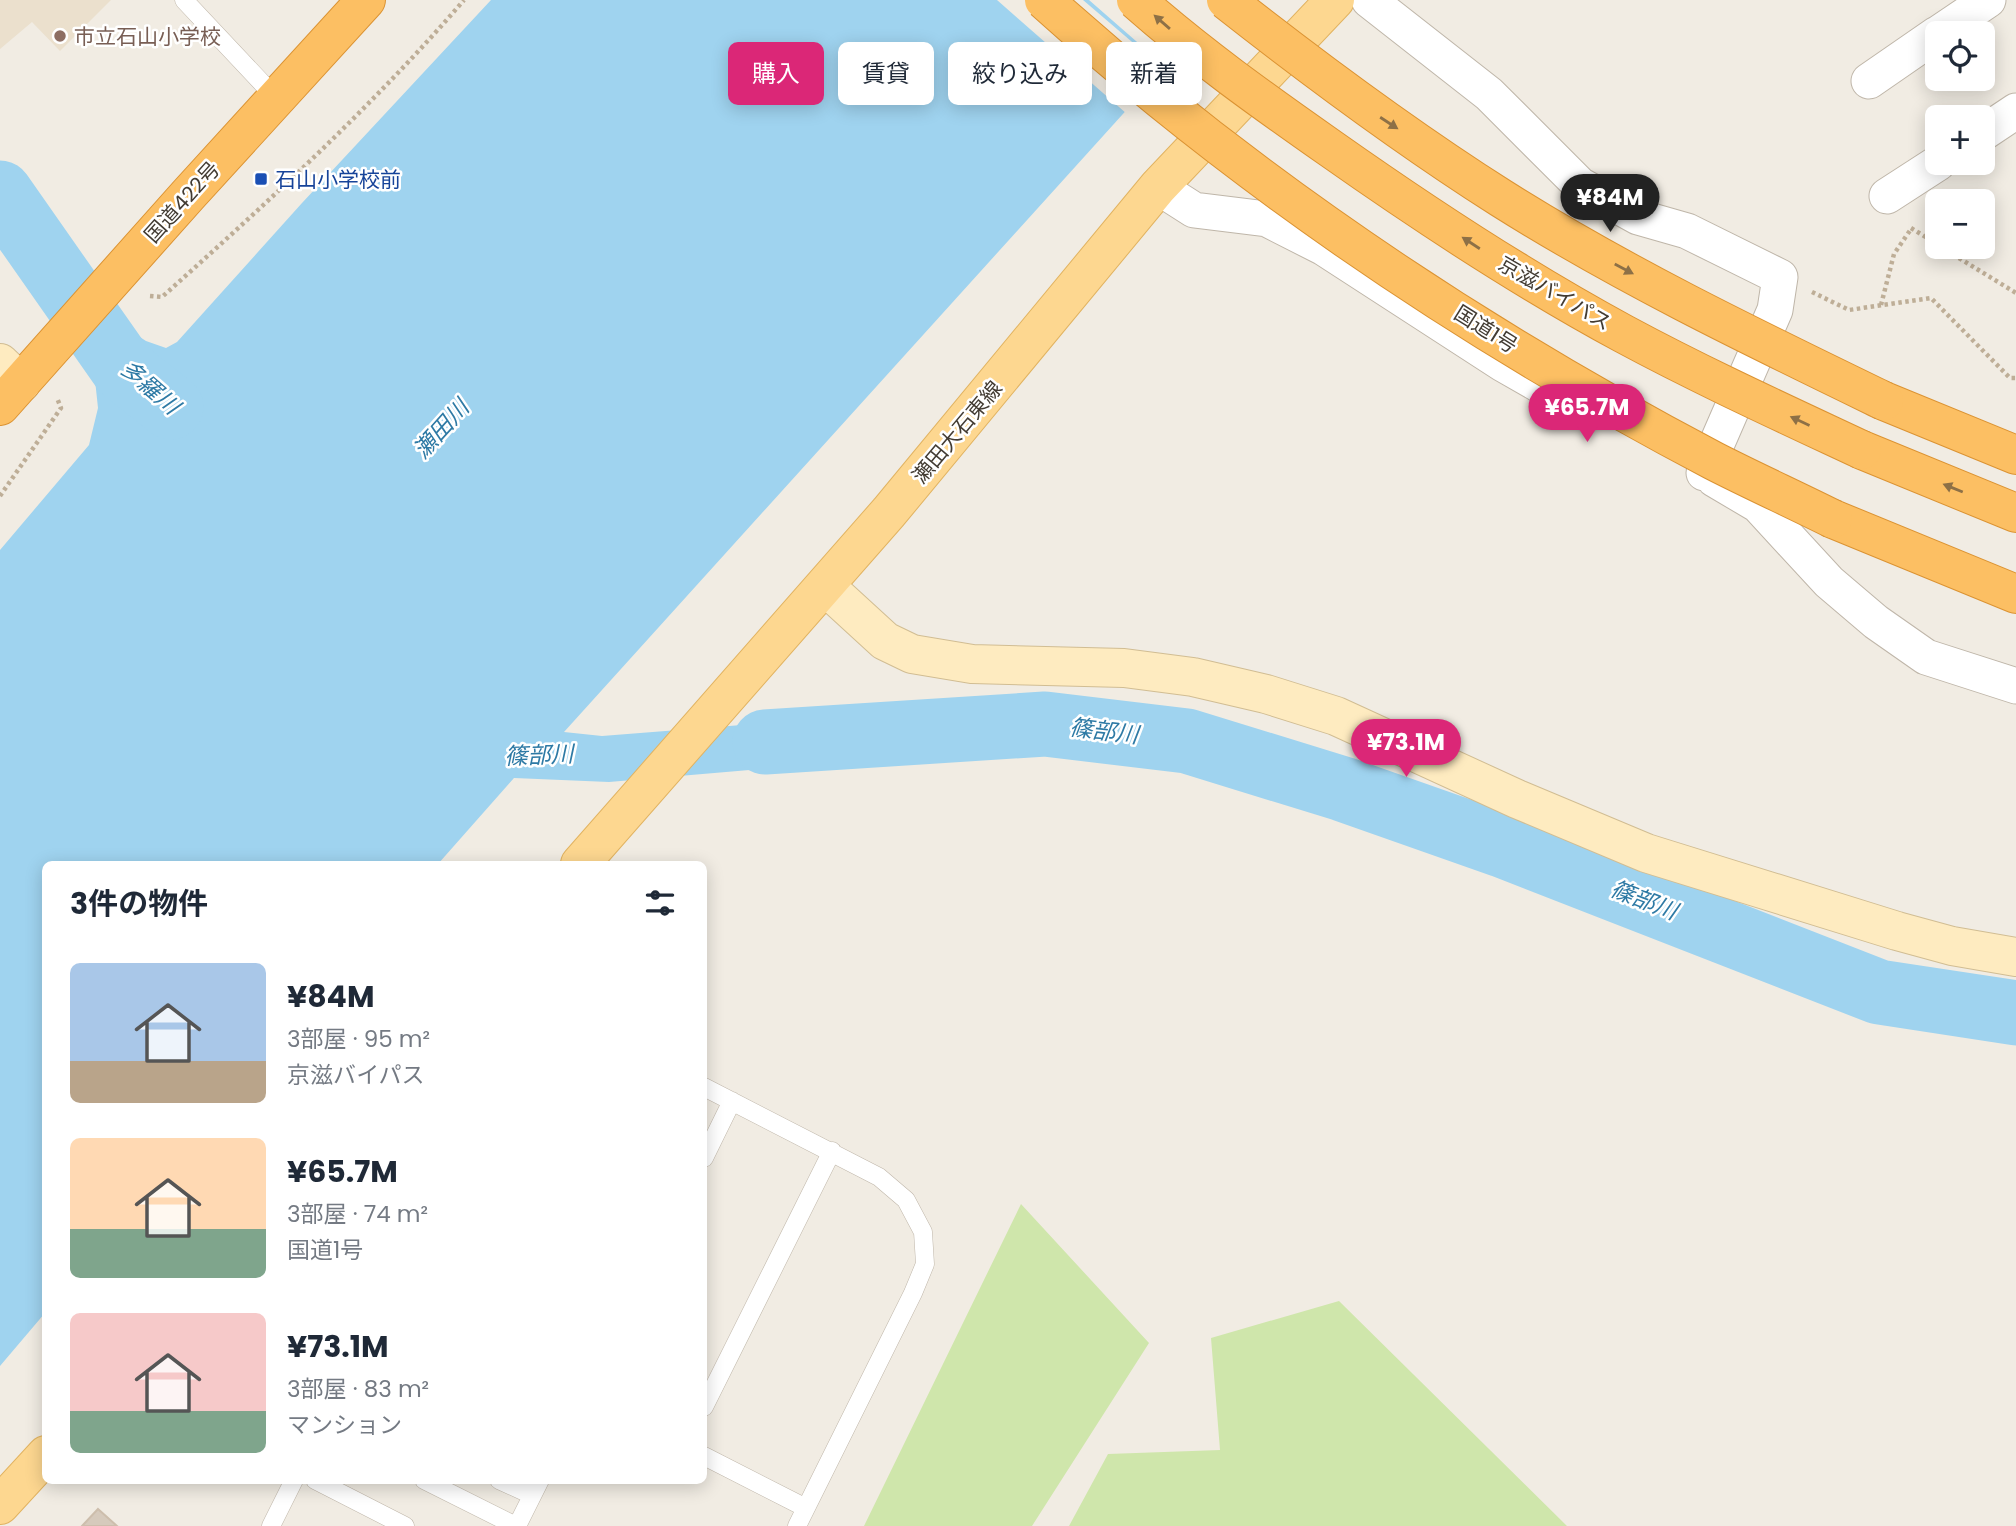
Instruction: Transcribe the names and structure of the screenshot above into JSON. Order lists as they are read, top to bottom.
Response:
{
  "streets": {
    "highway": ["国道422号", "京滋バイパス", "国道1号"],
    "main road": ["瀬田大石東線"]
  },
  "water": ["多羅川", "瀬田川", "篠部川"],
  "places": {
    "other": ["市立石山小学校"],
    "transit": ["石山小学校前"]
  },
  "page": {
    "map_buttons": ["+", "−"],
    "chip": [
      "購入",
      "賃貸",
      "絞り込み",
      "新着"
    ],
    "price": ["¥84M", "¥65.7M", "¥73.1M"],
    "heading": "3件の物件",
    "list": [
      {
        "name": "¥84M",
        "note": "3部屋 · 95 m² · 京滋バイパス"
      },
      {
        "name": "¥65.7M",
        "note": "3部屋 · 74 m² · 国道1号"
      },
      {
        "name": "¥73.1M",
        "note": "3部屋 · 83 m² · マンション"
      }
    ]
  }
}
